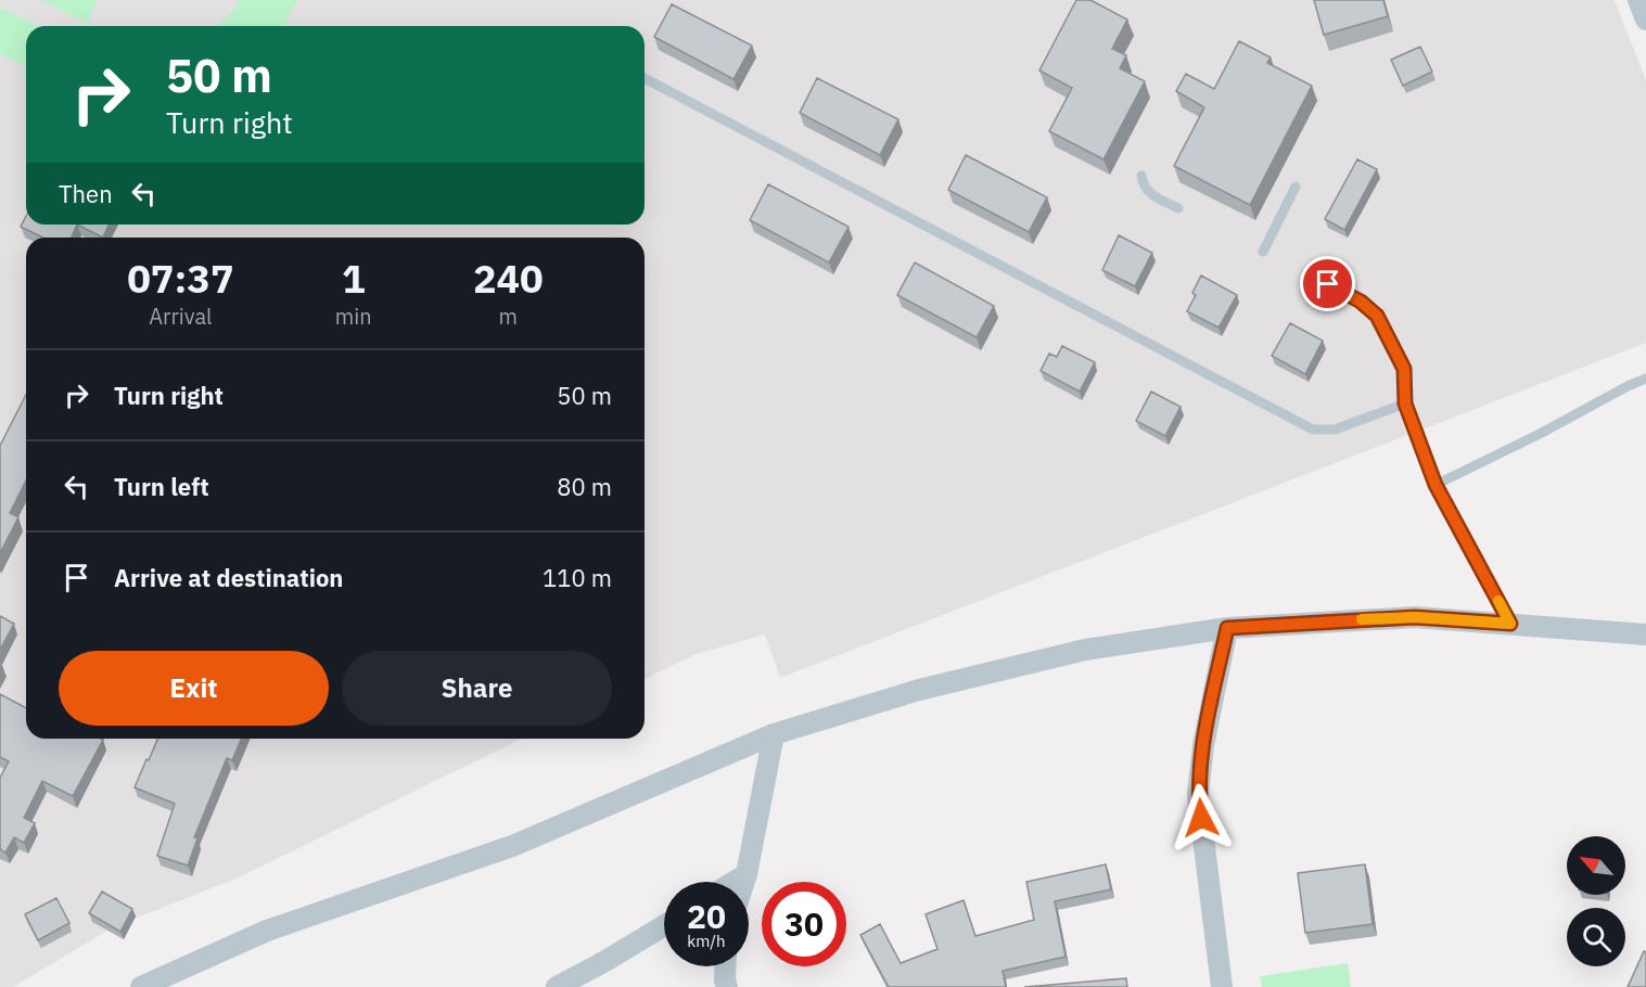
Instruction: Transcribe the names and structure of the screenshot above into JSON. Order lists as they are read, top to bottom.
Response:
{
  "north": "top left",
  "page": {
    "turn": ["50 m", "Turn right"],
    "then": "Then",
    "eta": [
      "07:37",
      "Arrival",
      "1",
      "min",
      "240",
      "m"
    ],
    "list": [
      {
        "name": "Turn right",
        "value": "50 m"
      },
      {
        "name": "Turn left",
        "value": "80 m"
      },
      {
        "name": "Arrive at destination",
        "value": "110 m"
      }
    ],
    "buttons": ["Exit", "Share"],
    "speed": "20 km/h",
    "limit": "30"
  }
}
